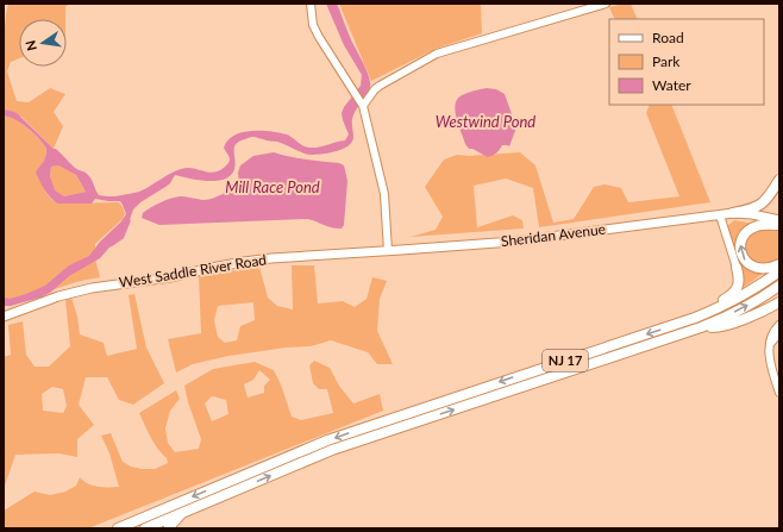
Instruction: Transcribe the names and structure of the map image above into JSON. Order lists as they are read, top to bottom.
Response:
{
  "streets": {
    "highway": ["NJ 17"],
    "main road": ["Sheridan Avenue", "West Saddle River Road"]
  },
  "crossings": [
    ["Sheridan Avenue", "West Saddle River Road"]
  ],
  "water": ["Westwind Pond", "Mill Race Pond"],
  "legend": ["Road", "Park", "Water"],
  "north": "left"
}
